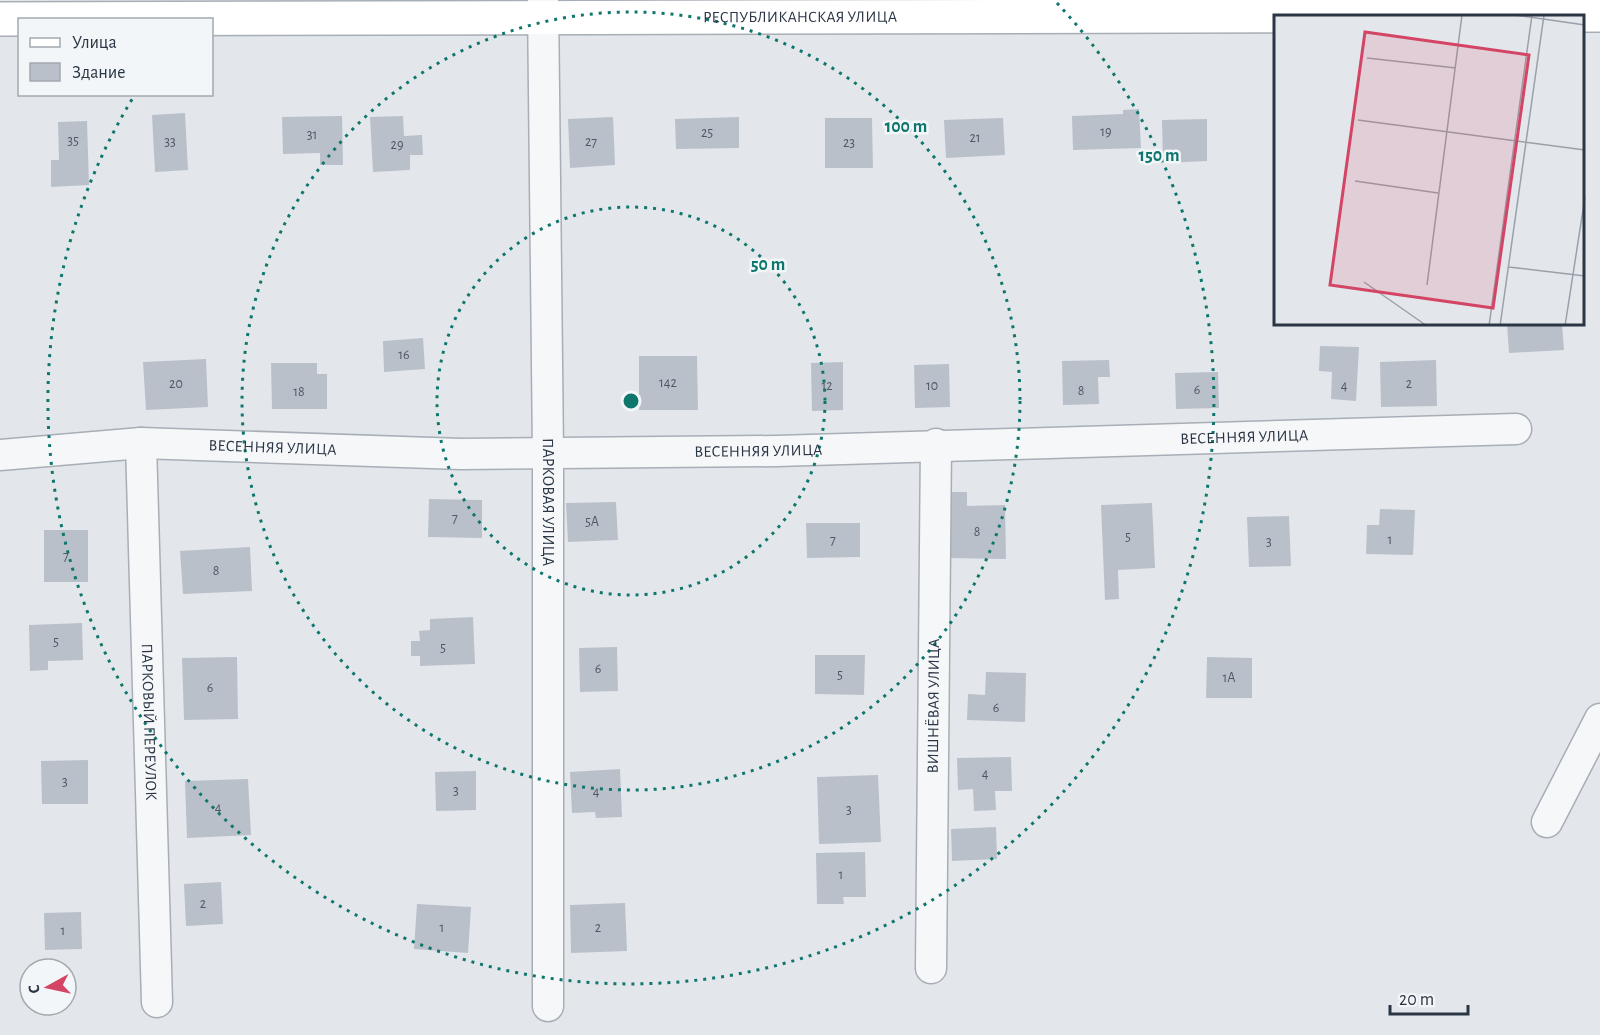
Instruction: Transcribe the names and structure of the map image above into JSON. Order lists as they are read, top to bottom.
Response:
{
  "streets": {
    "street": [
      "РЕСПУБЛИКАНСКАЯ УЛИЦА",
      "ВЕСЕННЯЯ УЛИЦА",
      "ПАРКОВАЯ УЛИЦА",
      "ВИШНЁВАЯ УЛИЦА",
      "ПАРКОВЫЙ ПЕРЕУЛОК"
    ]
  },
  "crossings": [
    ["РЕСПУБЛИКАНСКАЯ УЛИЦА", "ПАРКОВАЯ УЛИЦА"],
    ["ВЕСЕННЯЯ УЛИЦА", "ПАРКОВАЯ УЛИЦА"],
    ["ВЕСЕННЯЯ УЛИЦА", "ВИШНЁВАЯ УЛИЦА"],
    ["ВЕСЕННЯЯ УЛИЦА", "ПАРКОВЫЙ ПЕРЕУЛОК"]
  ],
  "house_numbers": [
    "19",
    "25",
    "31",
    "21",
    "35",
    "33",
    "27",
    "23",
    "29",
    "16",
    "142",
    "20",
    "2",
    "12",
    "10",
    "4",
    "6",
    "8",
    "18",
    "7",
    "5А",
    "8",
    "5",
    "7",
    "1",
    "3",
    "7",
    "8",
    "5",
    "5",
    "6",
    "5",
    "1А",
    "6",
    "6",
    "4",
    "3",
    "3",
    "4",
    "4",
    "3",
    "1",
    "2",
    "1",
    "2",
    "1"
  ],
  "legend": ["Улица", "Здание"],
  "scale_bar": "20 m",
  "north": "left",
  "rings": ["100 m", "150 m", "50 m"]
}
